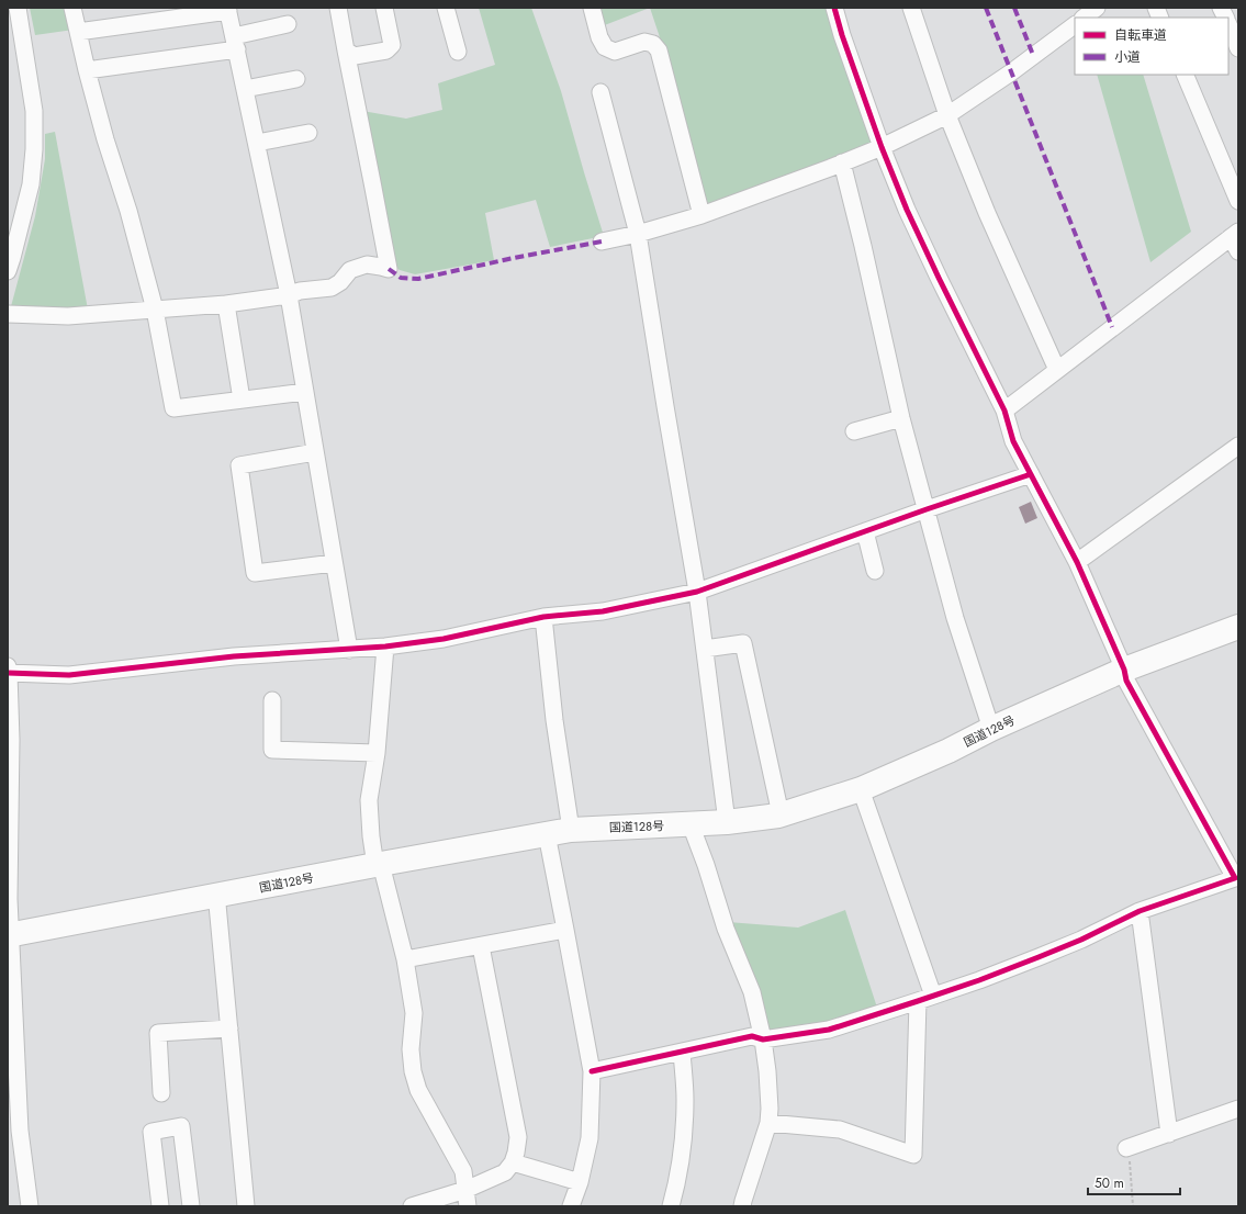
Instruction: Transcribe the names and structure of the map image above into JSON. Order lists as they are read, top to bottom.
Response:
{
  "streets": {
    "highway": ["国道128号"]
  },
  "legend": ["自転車道", "小道"],
  "scale_bar": "50 m"
}
